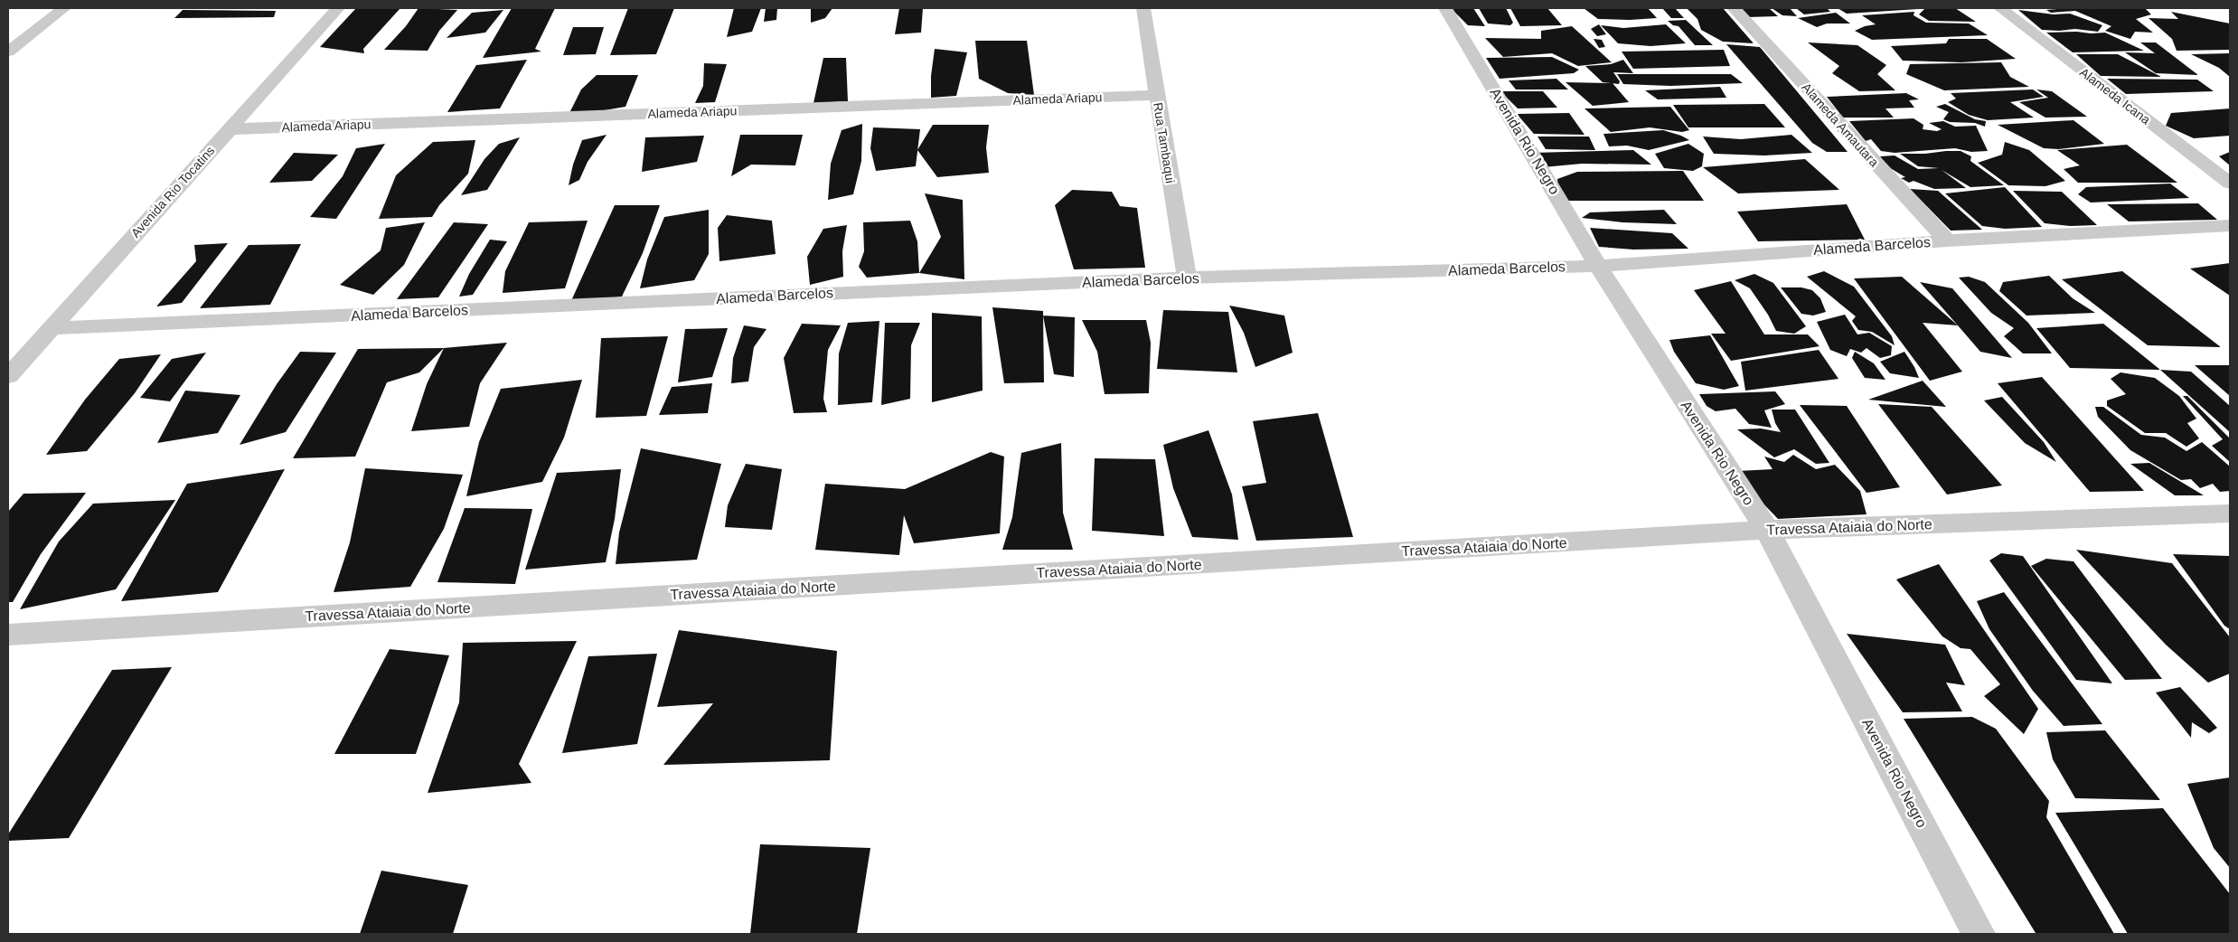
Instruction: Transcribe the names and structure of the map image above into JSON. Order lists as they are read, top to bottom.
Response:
{
  "streets": {
    "street": [
      "Alameda Icana",
      "Alameda Ariapu",
      "Alameda Amautara",
      "Avenida Rio Negro",
      "Rua Tambaqui",
      "Avenida Rio Tocatins",
      "Alameda Barcelos",
      "Travessa Ataiaia do Norte"
    ]
  },
  "crossings": [
    ["Alameda Ariapu", "Rua Tambaqui"],
    ["Alameda Ariapu", "Avenida Rio Tocatins"],
    ["Alameda Amautara", "Alameda Barcelos"],
    ["Avenida Rio Negro", "Alameda Barcelos"],
    ["Avenida Rio Negro", "Travessa Ataiaia do Norte"],
    ["Rua Tambaqui", "Alameda Barcelos"],
    ["Avenida Rio Tocatins", "Alameda Barcelos"]
  ]
}
